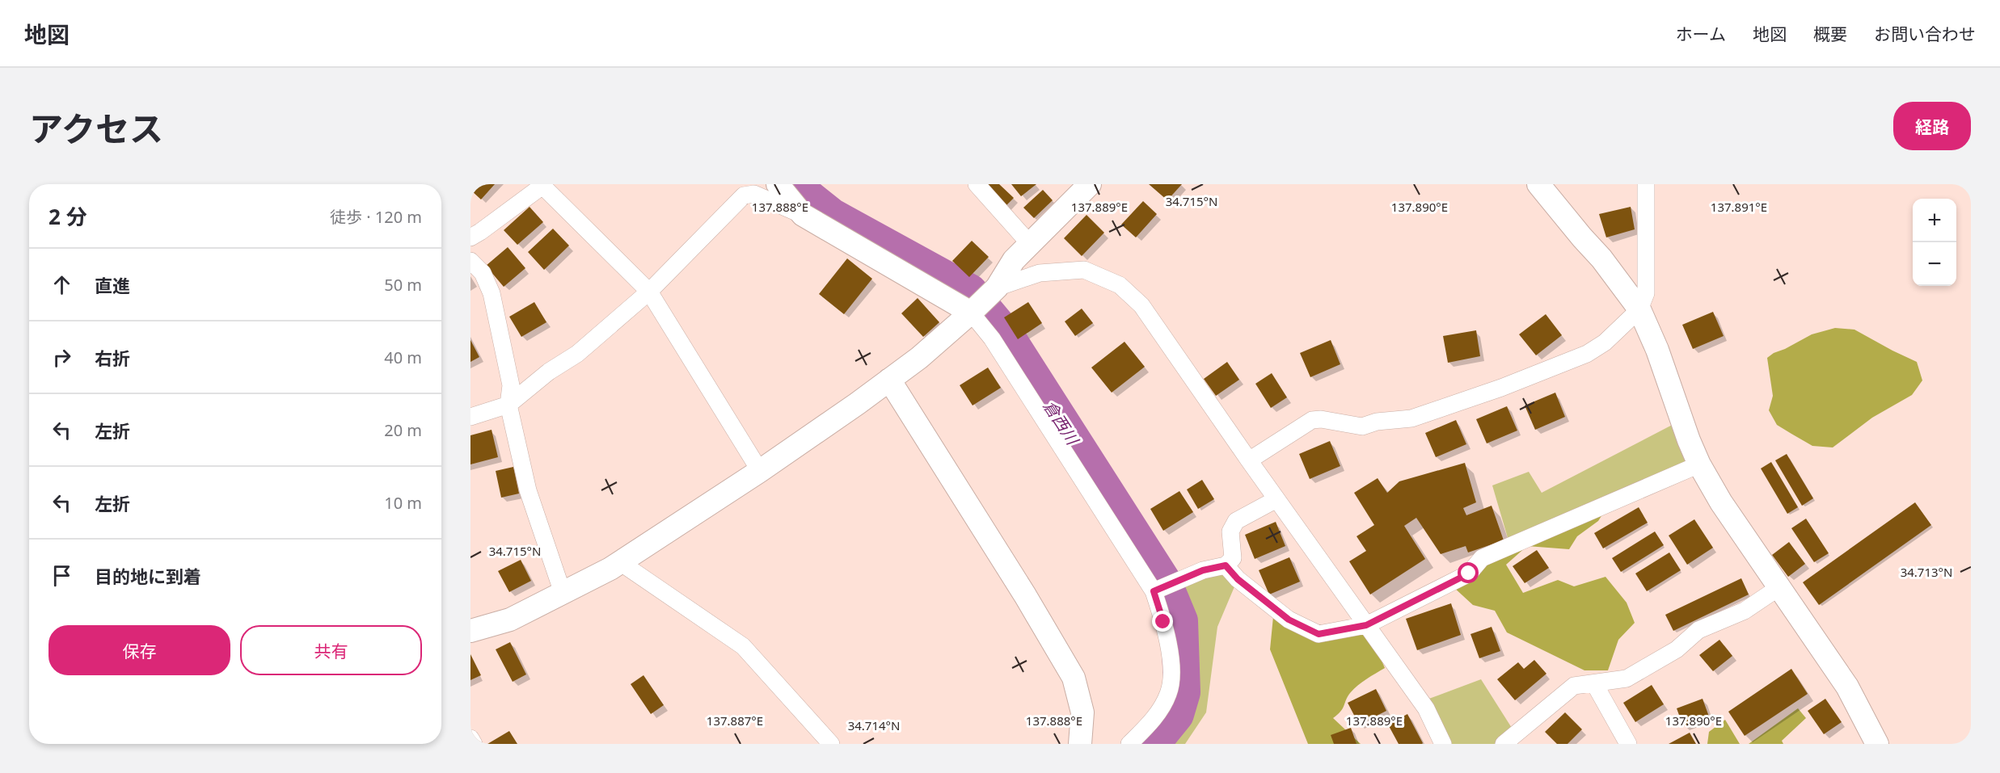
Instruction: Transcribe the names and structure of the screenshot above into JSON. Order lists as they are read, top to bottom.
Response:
{
  "water": ["倉西川"],
  "page": {
    "header": "地図",
    "nav": [
      "ホーム",
      "地図",
      "概要",
      "お問い合わせ"
    ],
    "title": "アクセス",
    "buttons": [
      "経路",
      ["保存", "共有"]
    ],
    "heading": ["2 分", "徒歩 · 120 m"],
    "map_buttons": ["+", "−"],
    "list": [
      ["直進", "50 m"],
      ["右折", "40 m"],
      ["左折", "20 m"],
      ["左折", "10 m"],
      "目的地に到着"
    ]
  },
  "coordinates": [
    "34.715°N",
    "137.888°E",
    "137.889°E",
    "137.890°E",
    "137.891°E",
    "34.713°N",
    "137.887°E",
    "34.714°N"
  ]
}
